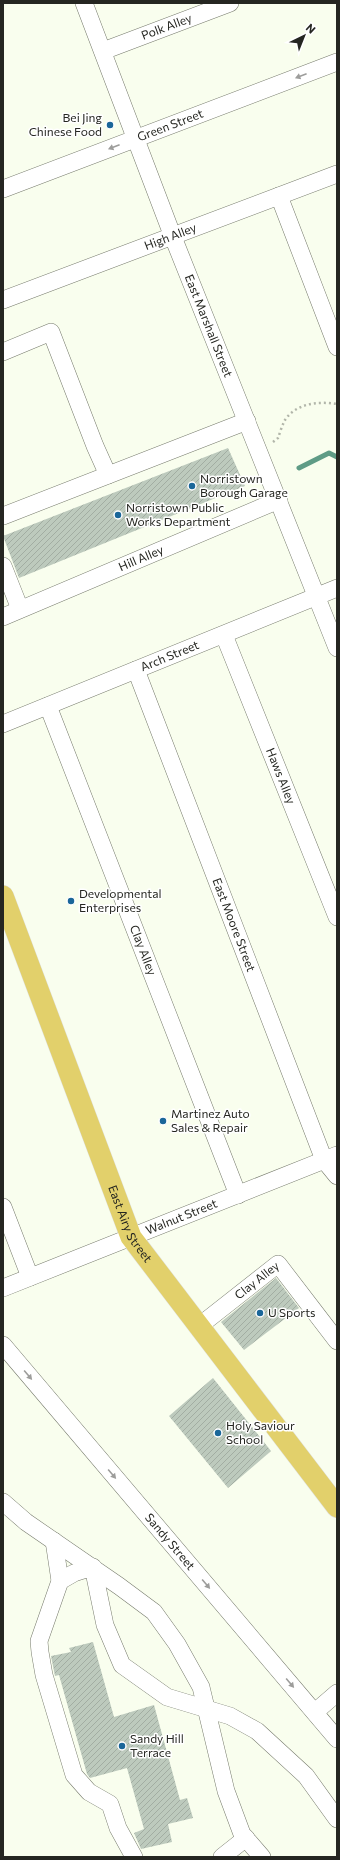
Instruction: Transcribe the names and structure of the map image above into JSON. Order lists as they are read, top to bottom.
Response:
{
  "streets": {
    "main road": ["East Airy Street"],
    "street": [
      "Polk Alley",
      "Green Street",
      "High Alley",
      "East Marshall Street",
      "Hill Alley",
      "Arch Street",
      "Haws Alley",
      "East Moore Street",
      "Clay Alley",
      "Walnut Street",
      "Sandy Street"
    ]
  },
  "crossings": [
    ["Polk Alley", "East Marshall Street"],
    ["Green Street", "East Marshall Street"],
    ["High Alley", "East Marshall Street"],
    ["East Marshall Street", "Hill Alley"],
    ["East Marshall Street", "Arch Street"],
    ["Arch Street", "Haws Alley"],
    ["Arch Street", "East Moore Street"],
    ["Arch Street", "Clay Alley"],
    ["East Moore Street", "Walnut Street"],
    ["Clay Alley", "Walnut Street"],
    ["Clay Alley", "East Airy Street"],
    ["Walnut Street", "East Airy Street"]
  ],
  "one_way": ["Green Street"],
  "places": [
    "Bei Jing Chinese Food",
    "Norristown Borough Garage",
    "Norristown Public Works Department",
    "Developmental Enterprises",
    "Martinez Auto Sales & Repair",
    "U Sports",
    "Holy Saviour School",
    "Sandy Hill Terrace"
  ],
  "north": "top right"
}
